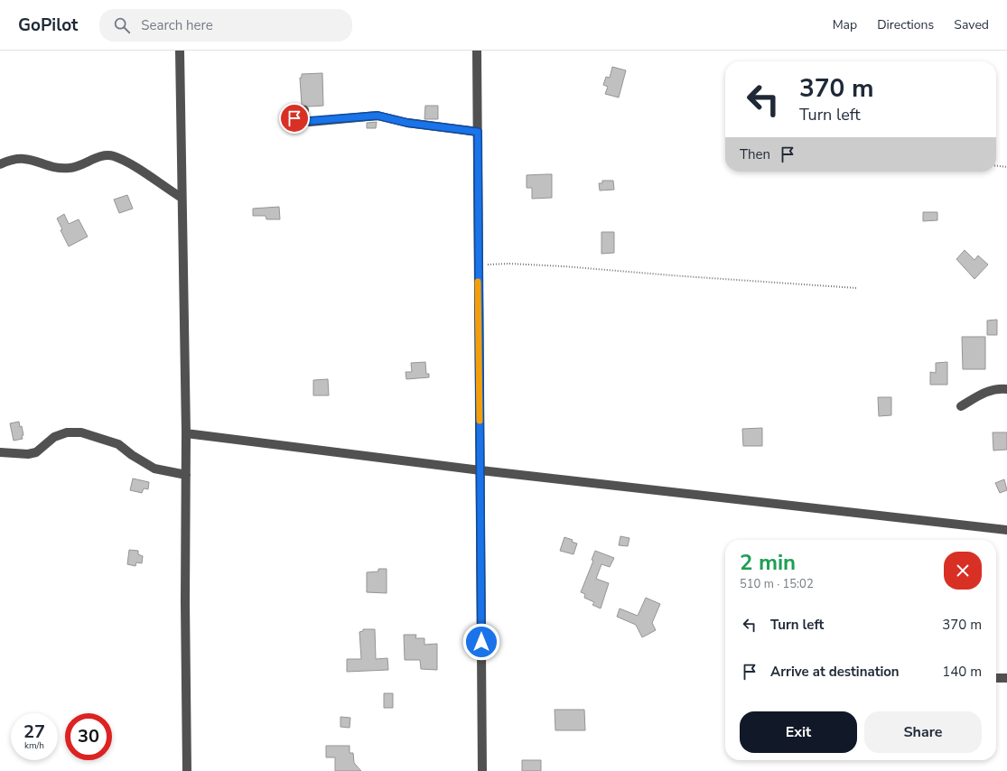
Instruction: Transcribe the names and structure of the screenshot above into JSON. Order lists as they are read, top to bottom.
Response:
{
  "page": {
    "header": "GoPilot",
    "search": "Search here",
    "nav": ["Map", "Directions", "Saved"],
    "turn": ["370 m", "Turn left"],
    "then": "Then",
    "heading": ["2 min", "510 m · 15:02"],
    "list": [
      {
        "name": "Turn left",
        "value": "370 m"
      },
      {
        "name": "Arrive at destination",
        "value": "140 m"
      }
    ],
    "buttons": ["Exit", "Share"],
    "speed": "27 km/h",
    "limit": "30"
  }
}
